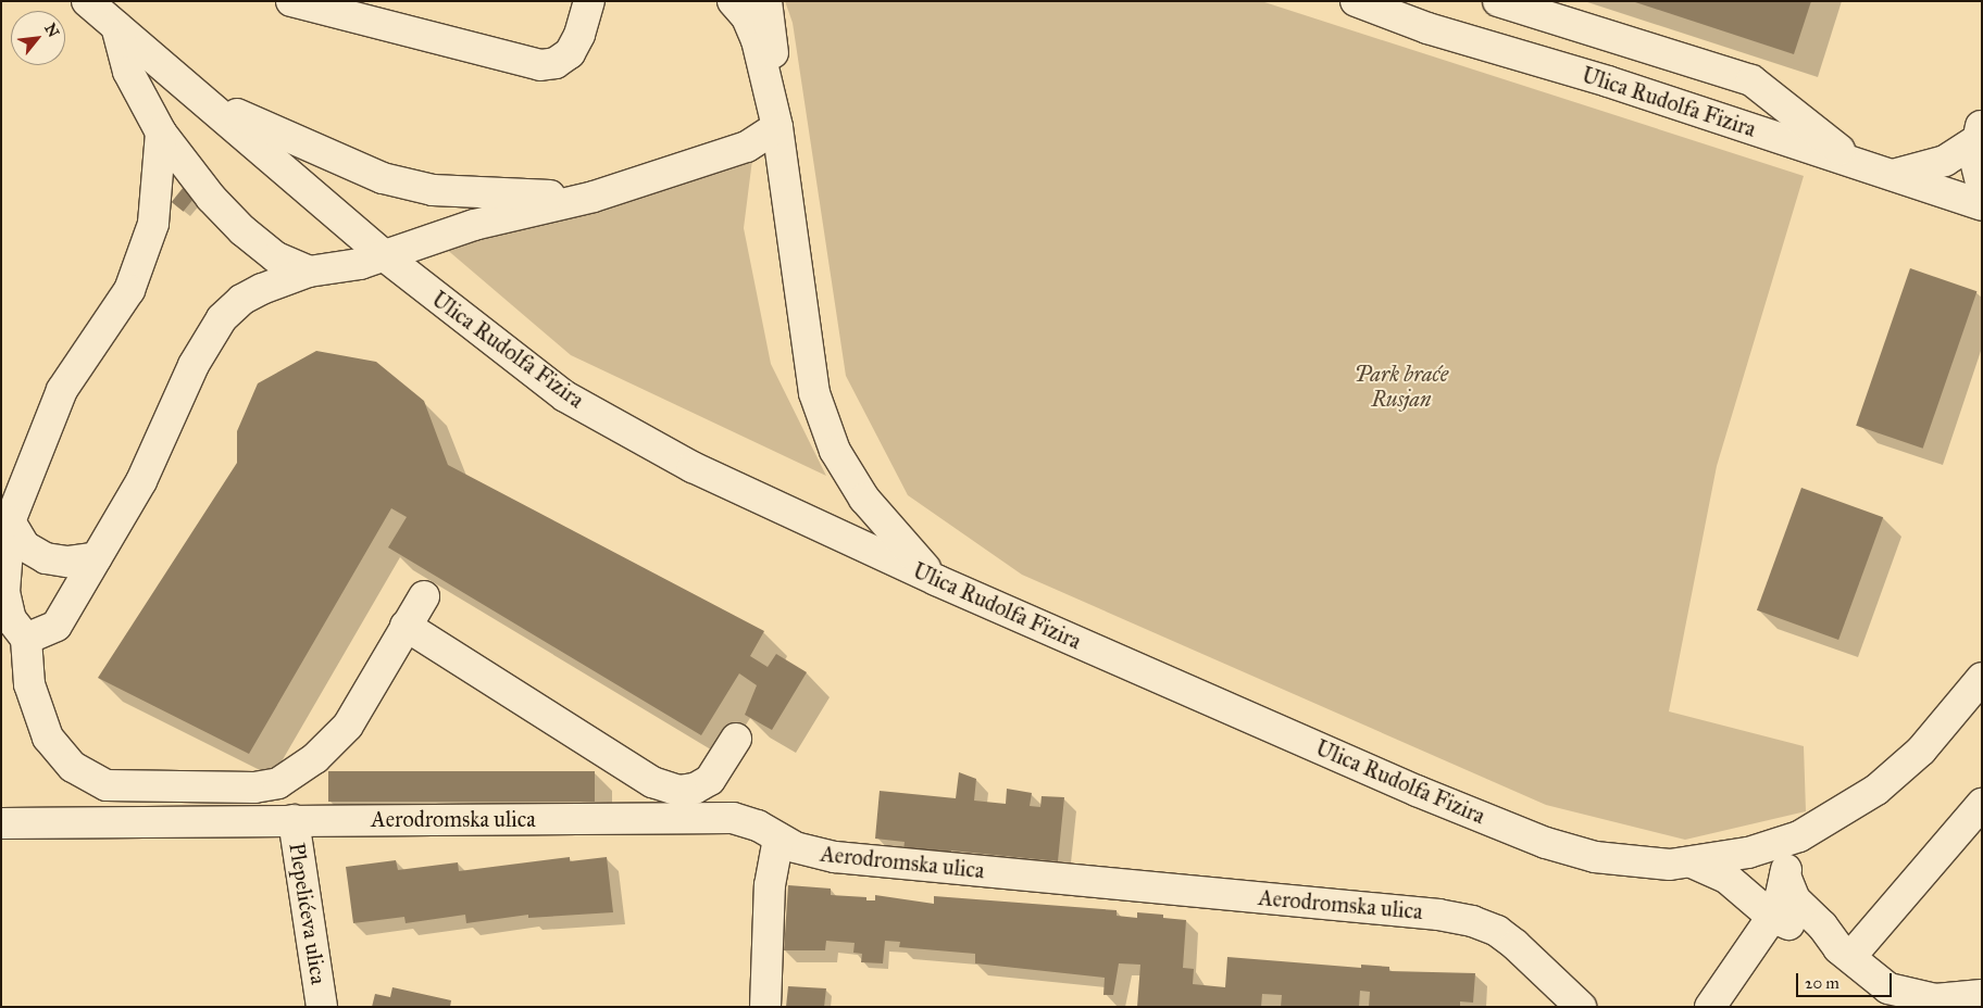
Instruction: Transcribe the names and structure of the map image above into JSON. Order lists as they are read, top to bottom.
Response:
{
  "streets": {
    "street": ["Ulica Rudolfa Fizira", "Aerodromska ulica", "Plepelićeva ulica"]
  },
  "crossings": [
    ["Aerodromska ulica", "Plepelićeva ulica"]
  ],
  "parks": ["Park braće Rusjan"],
  "scale_bar": "20 m",
  "north": "top right"
}
